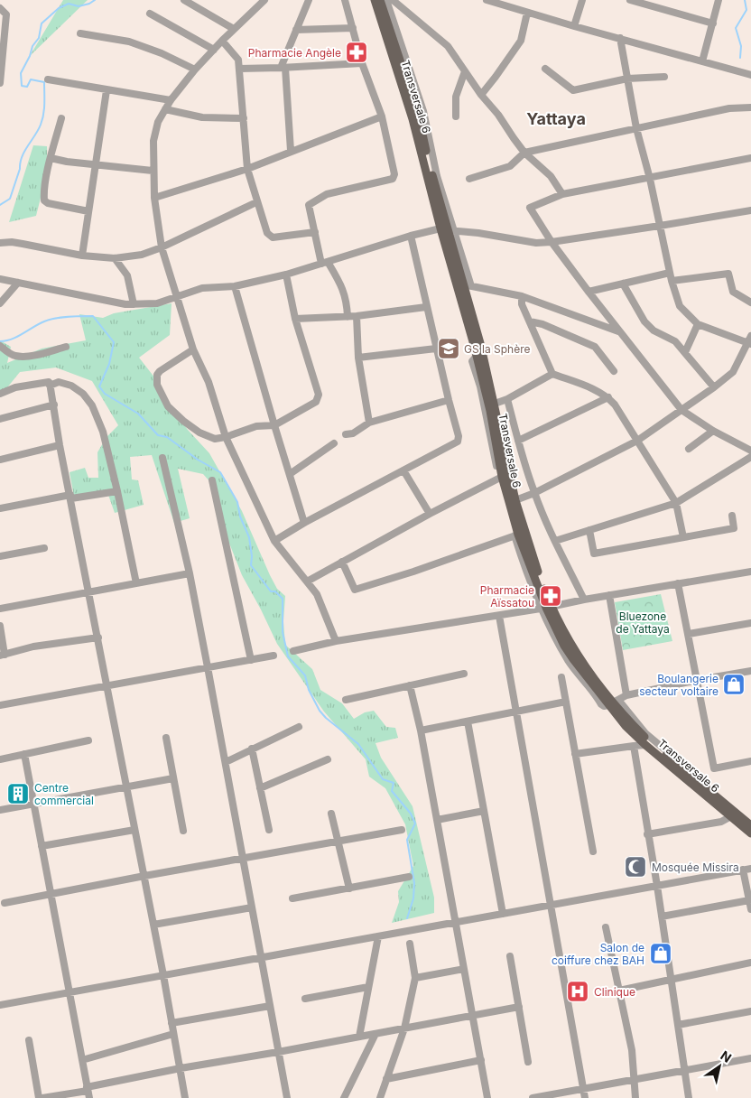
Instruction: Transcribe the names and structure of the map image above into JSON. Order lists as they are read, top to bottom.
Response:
{
  "streets": {
    "main road": ["Transversale 6"]
  },
  "districts": ["Yattaya"],
  "parks": ["Bluezone de Yattaya"],
  "places": {
    "pharmacy": ["Pharmacie Angèle", "Pharmacie Aïssatou"],
    "school or university": ["GS la Sphère"],
    "shop": ["Boulangerie secteur voltaire", "Salon de coiffure chez BAH"],
    "building": ["Centre commercial"],
    "mosque": ["Mosquée Missira"],
    "hospital": ["Clinique"]
  },
  "north": "top right"
}
